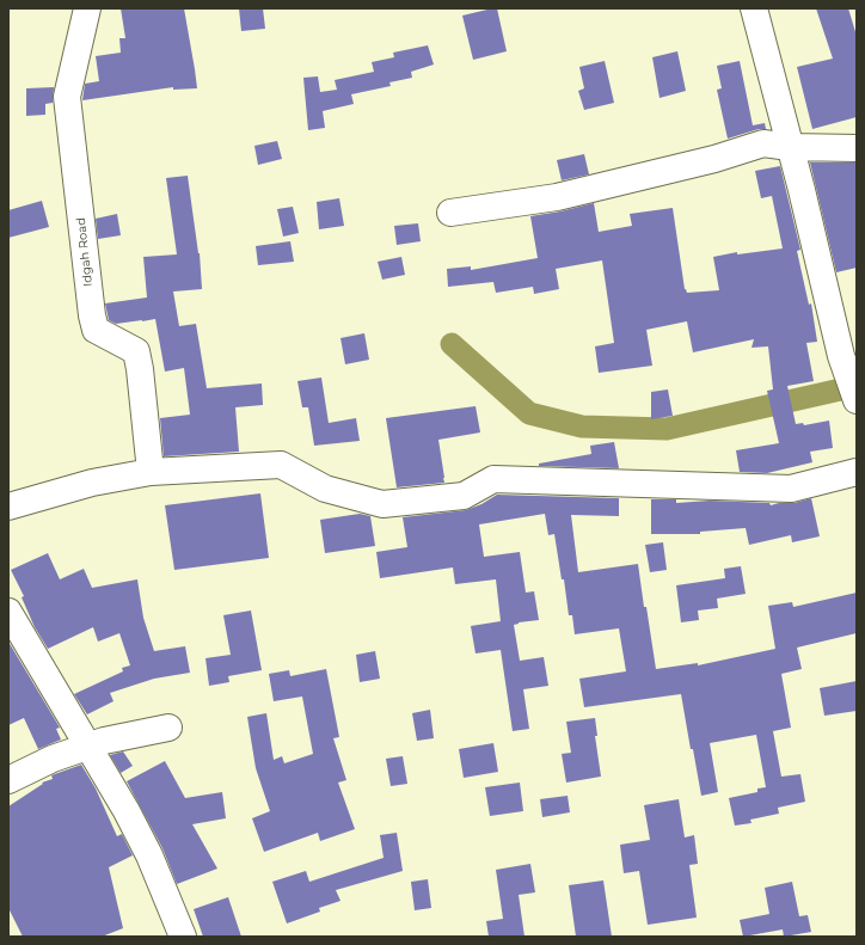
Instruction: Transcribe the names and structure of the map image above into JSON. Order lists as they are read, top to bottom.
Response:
{
  "streets": {
    "street": ["Idgah Road"]
  }
}
